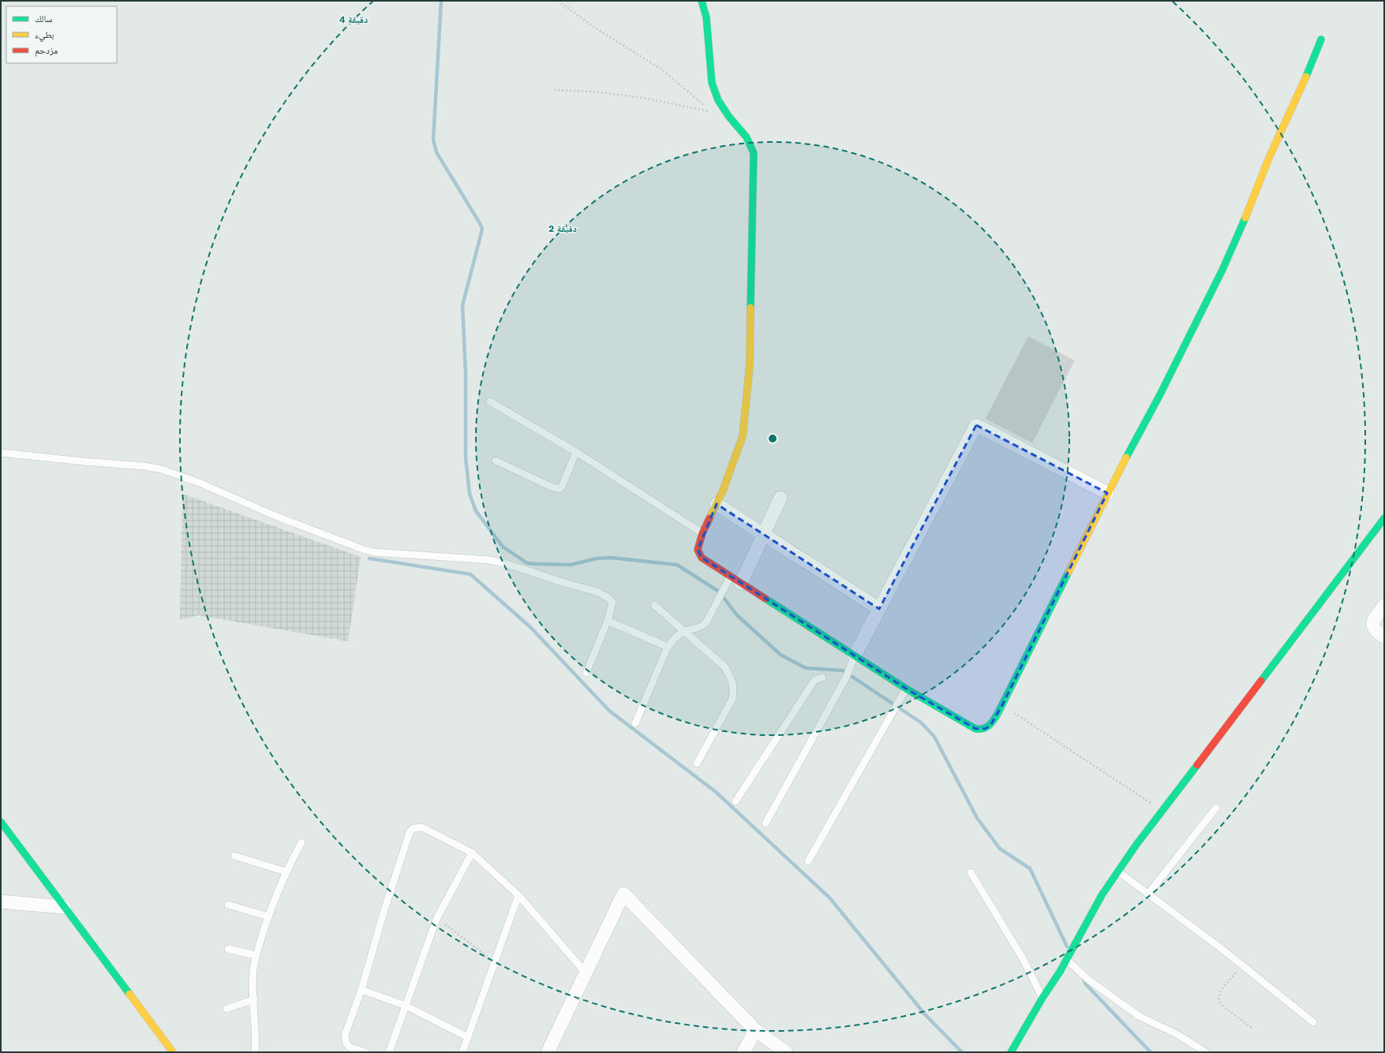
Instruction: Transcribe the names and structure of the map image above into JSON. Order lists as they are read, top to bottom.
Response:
{
  "legend": ["سالك", "بطيء", "مزدحم"],
  "rings": ["4 دقيقة", "2 دقيقة"]
}
